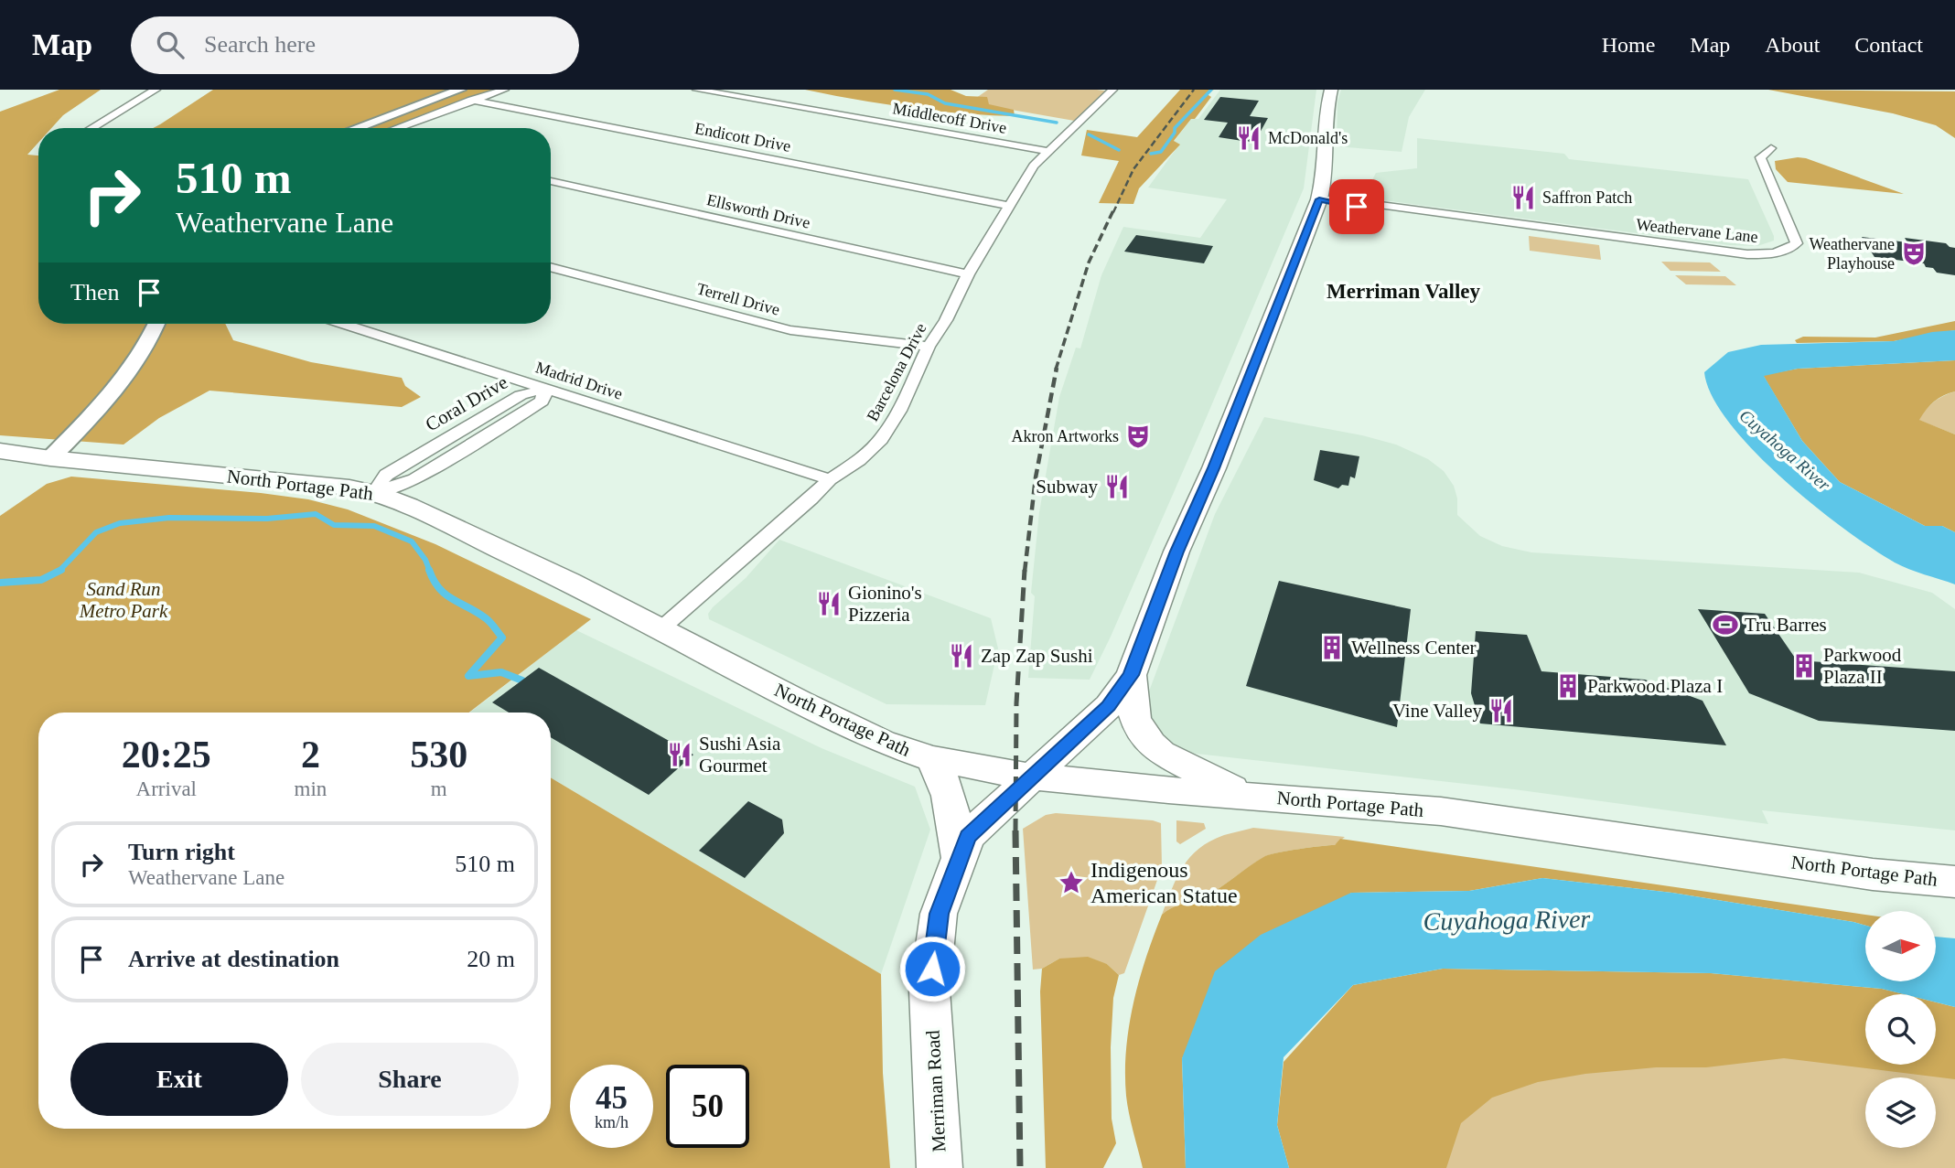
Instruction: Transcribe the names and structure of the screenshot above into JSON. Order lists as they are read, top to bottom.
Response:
{
  "streets": {
    "main road": ["North Portage Path", "Merriman Road"],
    "street": [
      "Middlecoff Drive",
      "Endicott Drive",
      "Ellsworth Drive",
      "Weathervane Lane",
      "Terrell Drive",
      "Barcelona Drive",
      "Madrid Drive",
      "Coral Drive"
    ]
  },
  "crossings": [
    ["Middlecoff Drive", "Barcelona Drive"],
    ["Endicott Drive", "Barcelona Drive"],
    ["Ellsworth Drive", "Barcelona Drive"],
    ["Weathervane Lane", "Merriman Road"],
    ["Terrell Drive", "Barcelona Drive"],
    ["Barcelona Drive", "Madrid Drive"],
    ["Barcelona Drive", "North Portage Path"],
    ["Madrid Drive", "Coral Drive"],
    ["Coral Drive", "North Portage Path"],
    ["North Portage Path", "Merriman Road"]
  ],
  "districts": ["Merriman Valley"],
  "water": ["Cuyahoga River"],
  "parks": ["Sand Run Metro Park"],
  "places": {
    "restaurant": [
      "McDonald's",
      "Saffron Patch",
      "Subway",
      "Gionino's Pizzeria",
      "Zap Zap Sushi",
      "Vine Valley",
      "Sushi Asia Gourmet"
    ],
    "theatre": ["Weathervane Playhouse", "Akron Artworks"],
    "sports": ["Tru Barres"],
    "building": ["Wellness Center", "Parkwood Plaza II", "Parkwood Plaza I"],
    "place": ["Indigenous American Statue"]
  },
  "north": "right",
  "page": {
    "header": "Map",
    "search": "Search here",
    "nav": [
      "Home",
      "Map",
      "About",
      "Contact"
    ],
    "turn": ["510 m", "Weathervane Lane"],
    "then": "Then",
    "eta": [
      "20:25",
      "Arrival",
      "2",
      "min",
      "530",
      "m"
    ],
    "list": [
      {
        "name": "Turn right",
        "note": "Weathervane Lane",
        "value": "510 m"
      },
      {
        "name": "Arrive at destination",
        "value": "20 m"
      }
    ],
    "buttons": ["Exit", "Share"],
    "speed": "45 km/h",
    "limit": "50"
  }
}
